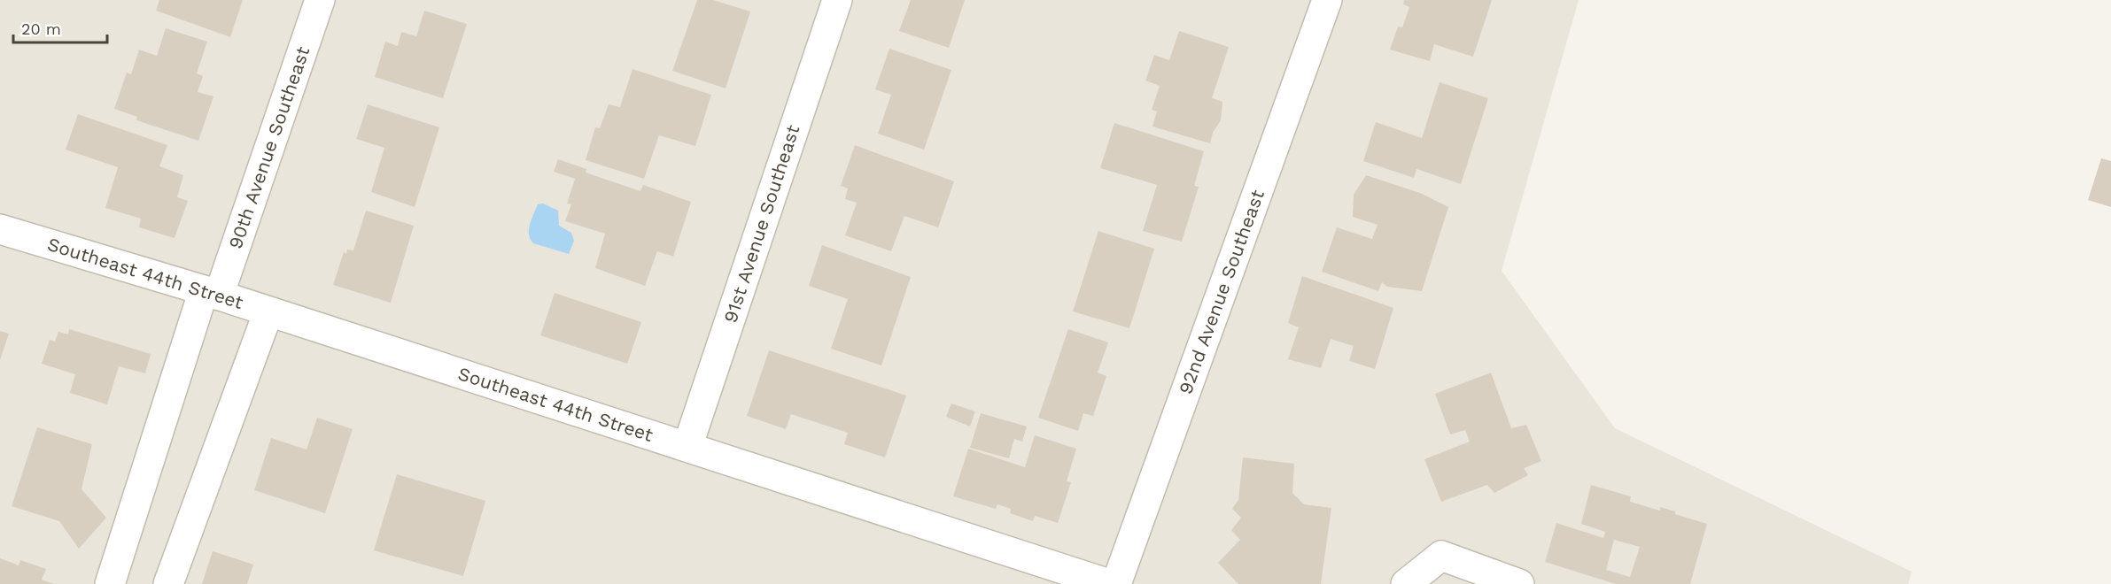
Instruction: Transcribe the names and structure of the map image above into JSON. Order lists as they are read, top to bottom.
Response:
{
  "streets": {
    "street": [
      "90th Avenue Southeast",
      "91st Avenue Southeast",
      "Southeast 44th Street",
      "92nd Avenue Southeast"
    ]
  },
  "crossings": [
    ["90th Avenue Southeast", "Southeast 44th Street"],
    ["91st Avenue Southeast", "Southeast 44th Street"]
  ],
  "scale_bar": "20 m"
}
